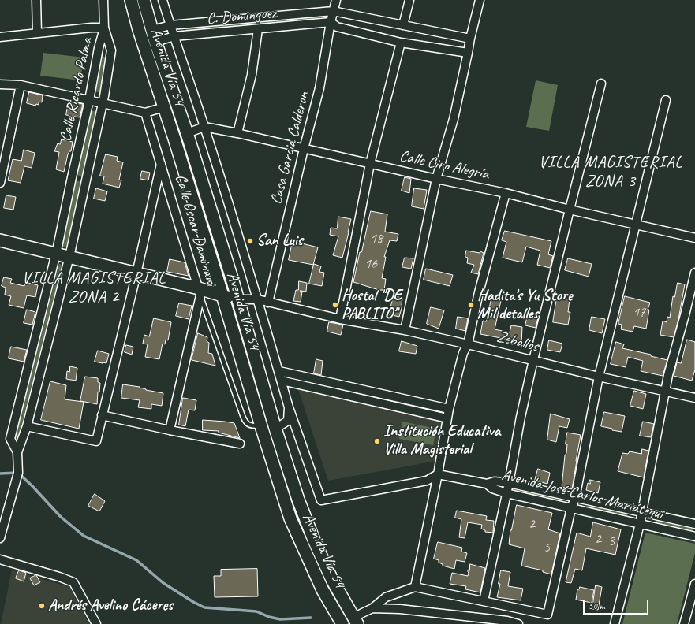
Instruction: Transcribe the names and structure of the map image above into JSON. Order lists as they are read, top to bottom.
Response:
{
  "streets": {
    "main road": ["Avenida Vía 54"],
    "street": [
      "C. Dominguez",
      "Calle Ricardo Palma",
      "Casa Garcia Calderon",
      "Calle Ciro Alegría",
      "Calle Oscar Daminani",
      "Zeballos",
      "Avenida José Carlos Mariátegui"
    ]
  },
  "crossings": [
    ["C. Dominguez", "Avenida Vía 54"],
    ["C. Dominguez", "Casa Garcia Calderon"],
    ["Avenida Vía 54", "Calle Ciro Alegría"],
    ["Avenida Vía 54", "Zeballos"],
    ["Casa Garcia Calderon", "Calle Ciro Alegría"],
    ["Casa Garcia Calderon", "Zeballos"]
  ],
  "districts": ["VILLA MAGISTERIAL ZONA 3", "VILLA MAGISTERIAL ZONA 2"],
  "places": [
    "San Luis",
    "Hostal \"DE PABLITO\"",
    "Hadita's Yu Store Mil detalles",
    "Institución Educativa Villa Magisterial",
    "Andrés Avelino Cáceres"
  ],
  "house_numbers": [
    "18",
    "16",
    "17",
    "2",
    "2",
    "3",
    "5"
  ],
  "scale_bar": "50 m"
}
